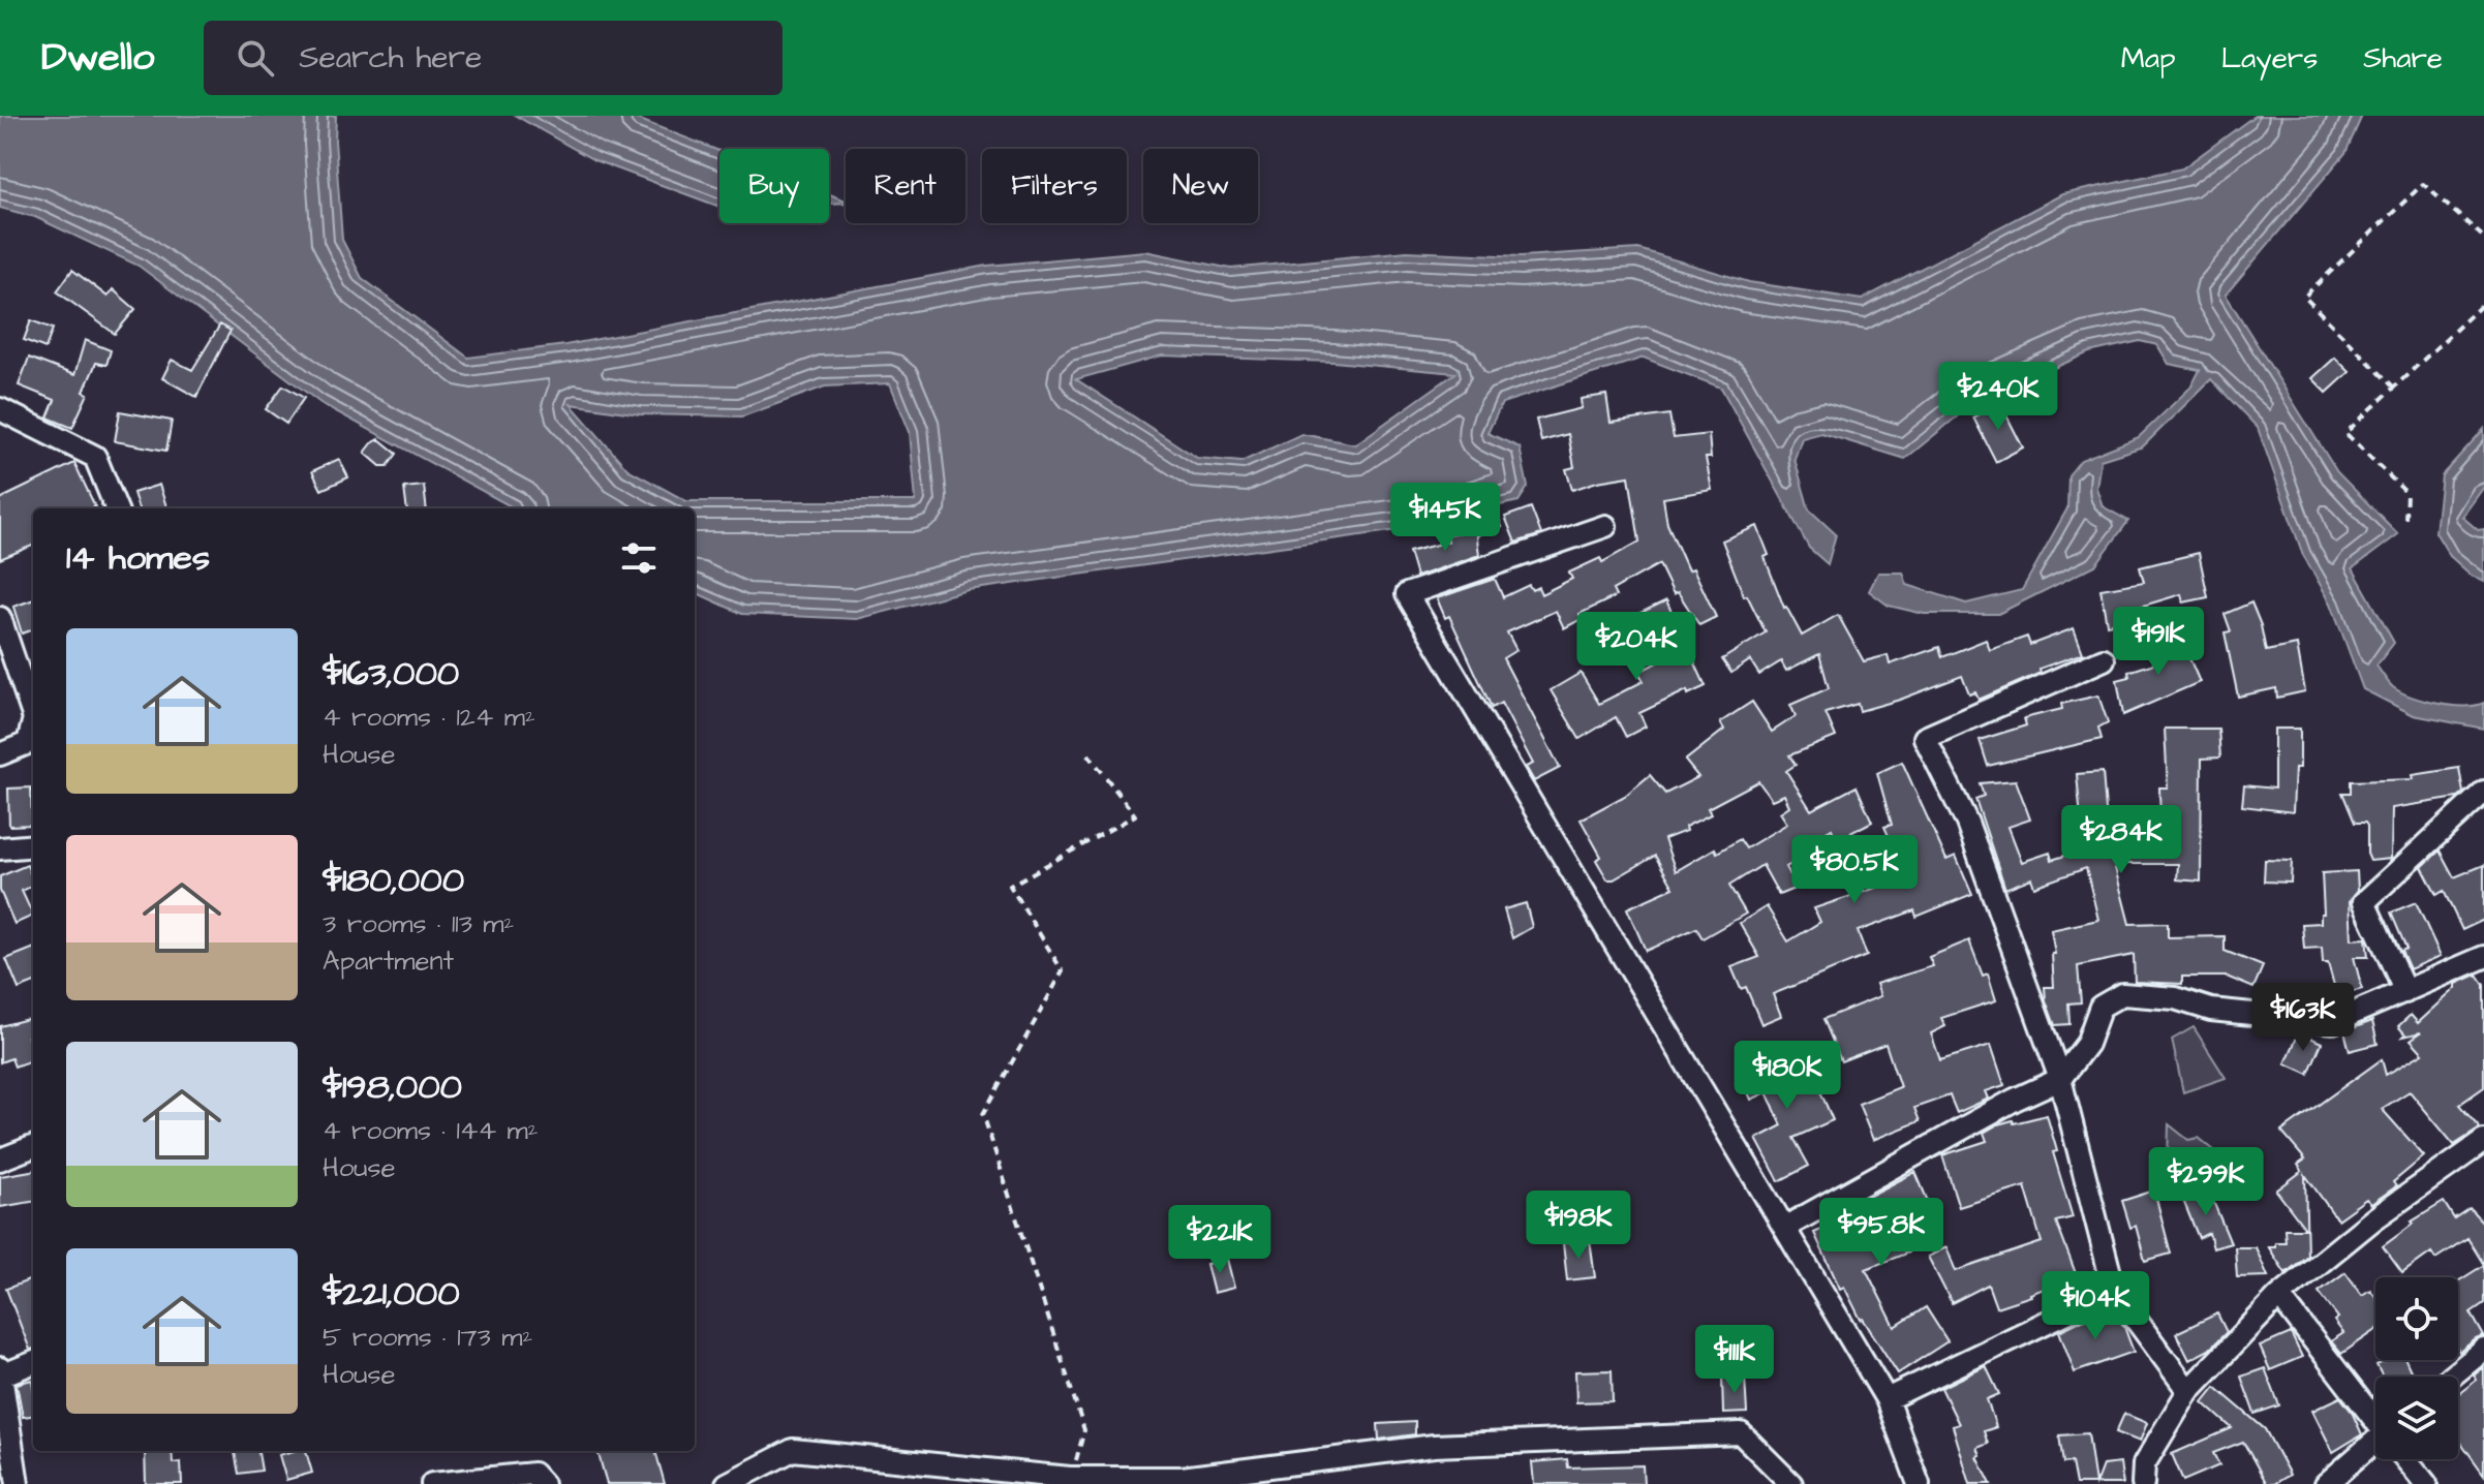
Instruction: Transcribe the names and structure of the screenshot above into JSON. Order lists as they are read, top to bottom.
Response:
{
  "page": {
    "header": "Dwello",
    "search": "Search here",
    "nav": ["Map", "Layers", "Share"],
    "chip": [
      "Buy",
      "Rent",
      "Filters",
      "New"
    ],
    "price": [
      "$240K",
      "$145K",
      "$191K",
      "$204K",
      "$284K",
      "$80.5K",
      "$163K",
      "$180K",
      "$299K",
      "$198K",
      "$95.8K",
      "$221K",
      "$104K",
      "$111K"
    ],
    "heading": "14 homes",
    "list": [
      {
        "name": "$163,000",
        "note": "4 rooms · 124 m² · House"
      },
      {
        "name": "$180,000",
        "note": "3 rooms · 113 m² · Apartment"
      },
      {
        "name": "$198,000",
        "note": "4 rooms · 144 m² · House"
      },
      {
        "name": "$221,000",
        "note": "5 rooms · 173 m² · House"
      }
    ]
  }
}
